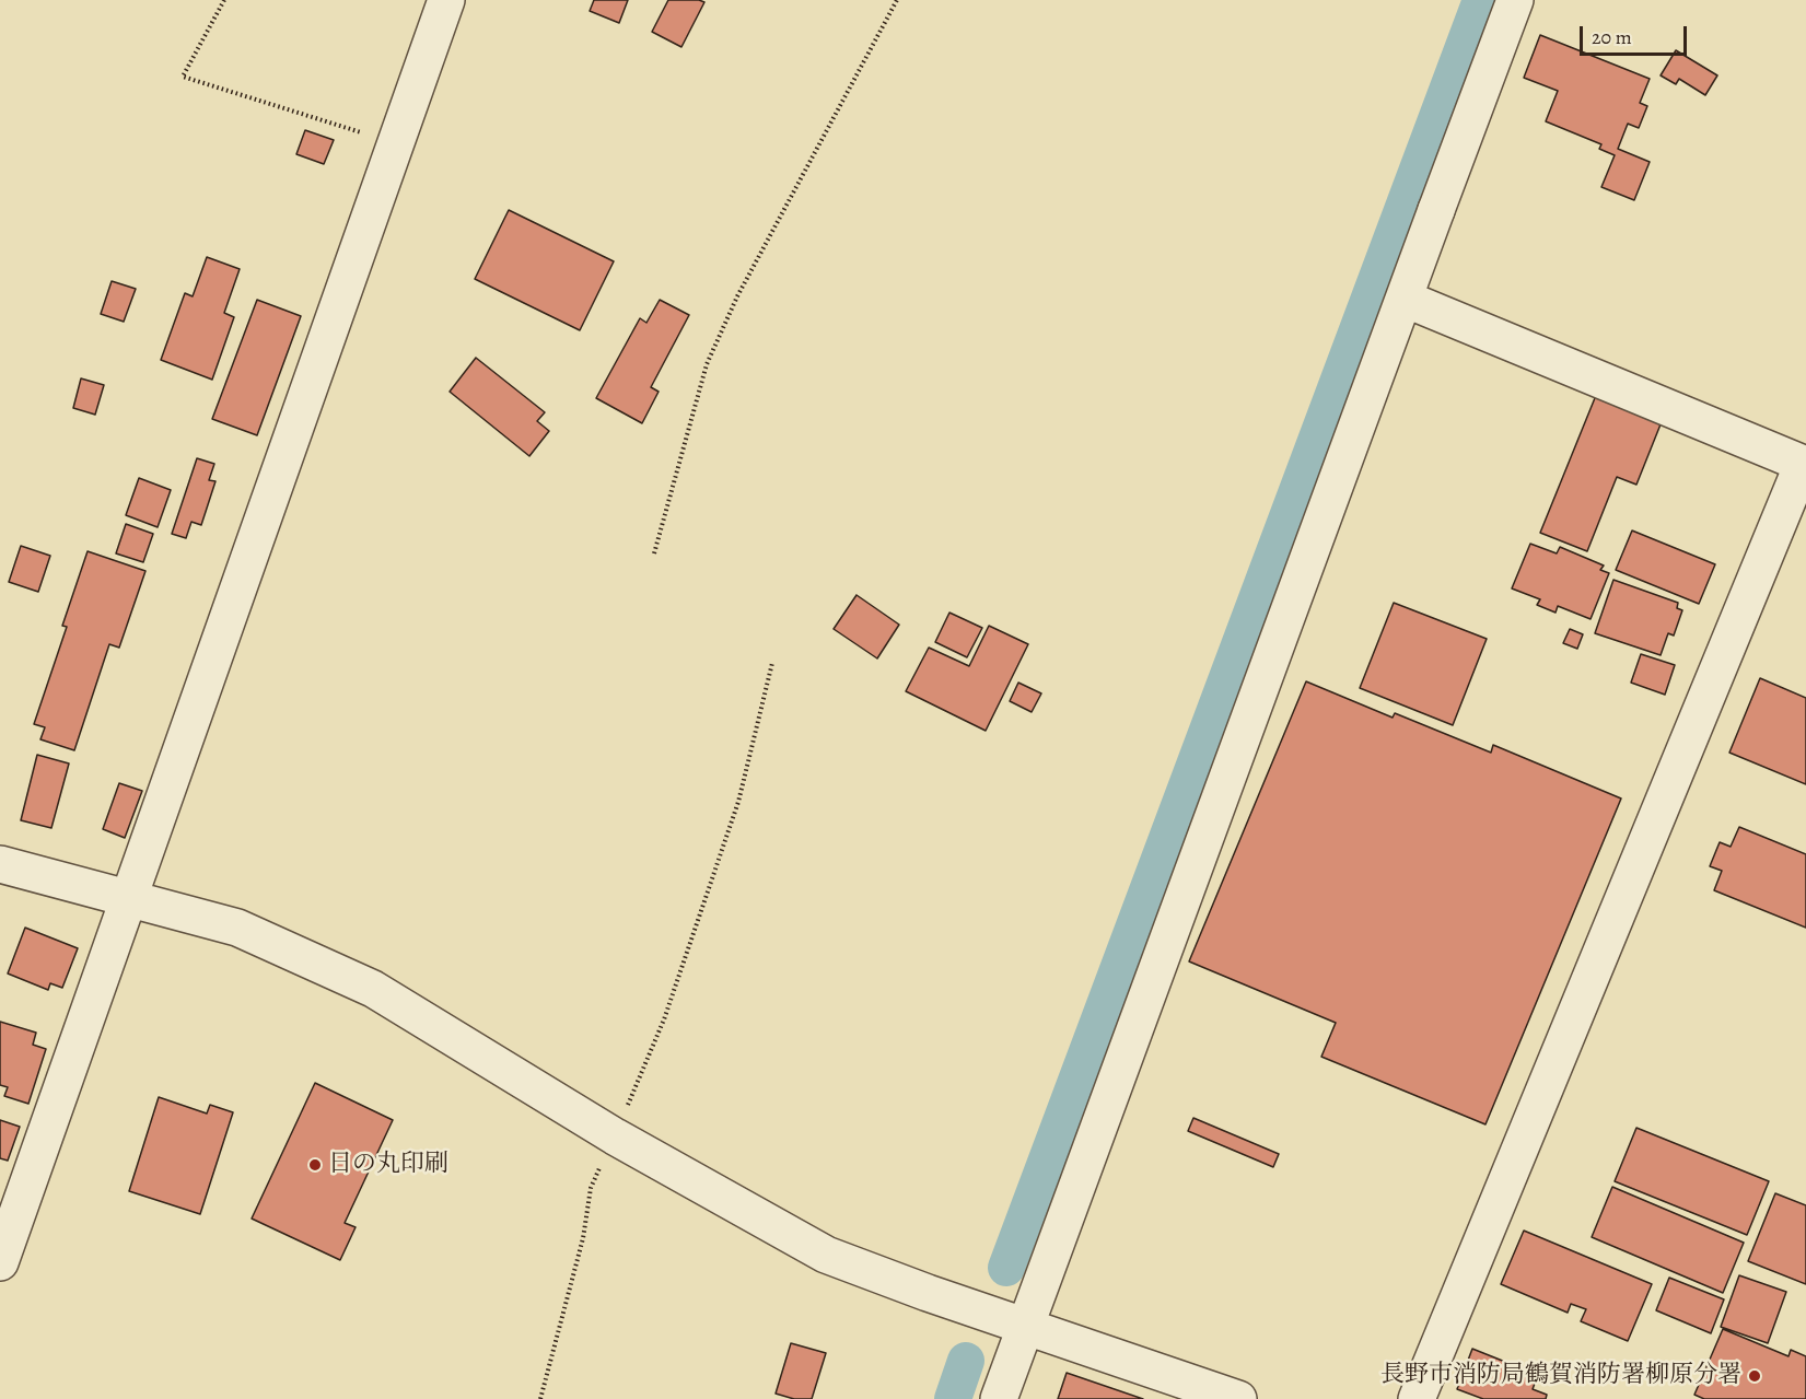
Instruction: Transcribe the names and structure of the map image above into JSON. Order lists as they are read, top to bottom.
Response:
{
  "places": ["日の丸印刷", "長野市消防局鶴賀消防署柳原分署"],
  "scale_bar": "20 m"
}
